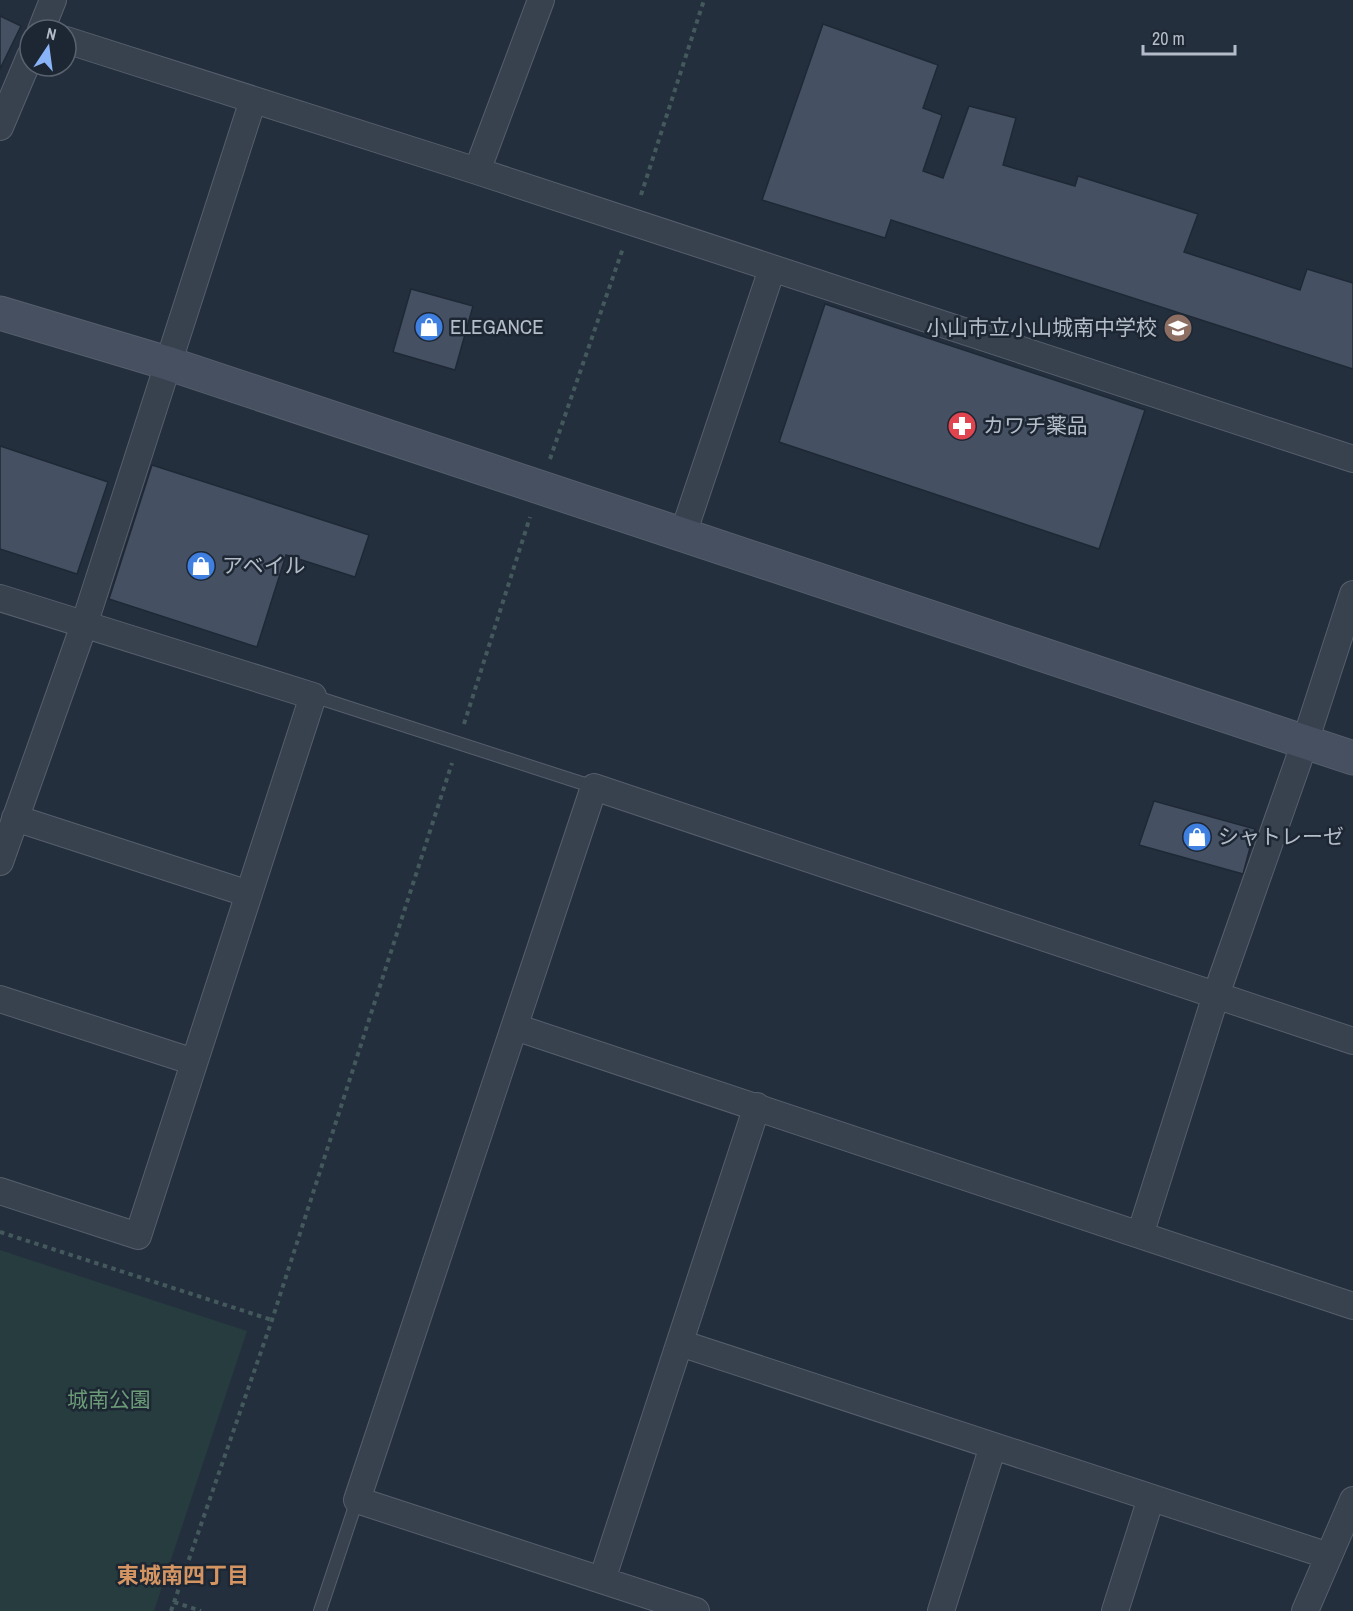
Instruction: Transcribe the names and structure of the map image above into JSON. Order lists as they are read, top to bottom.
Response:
{
  "districts": ["東城南四丁目"],
  "parks": ["城南公園"],
  "places": {
    "shop": ["ELEGANCE", "アベイル", "シャトレーゼ"],
    "school or university": ["小山市立小山城南中学校"],
    "pharmacy": ["カワチ薬品"]
  },
  "scale_bar": "20 m",
  "north": "top"
}
